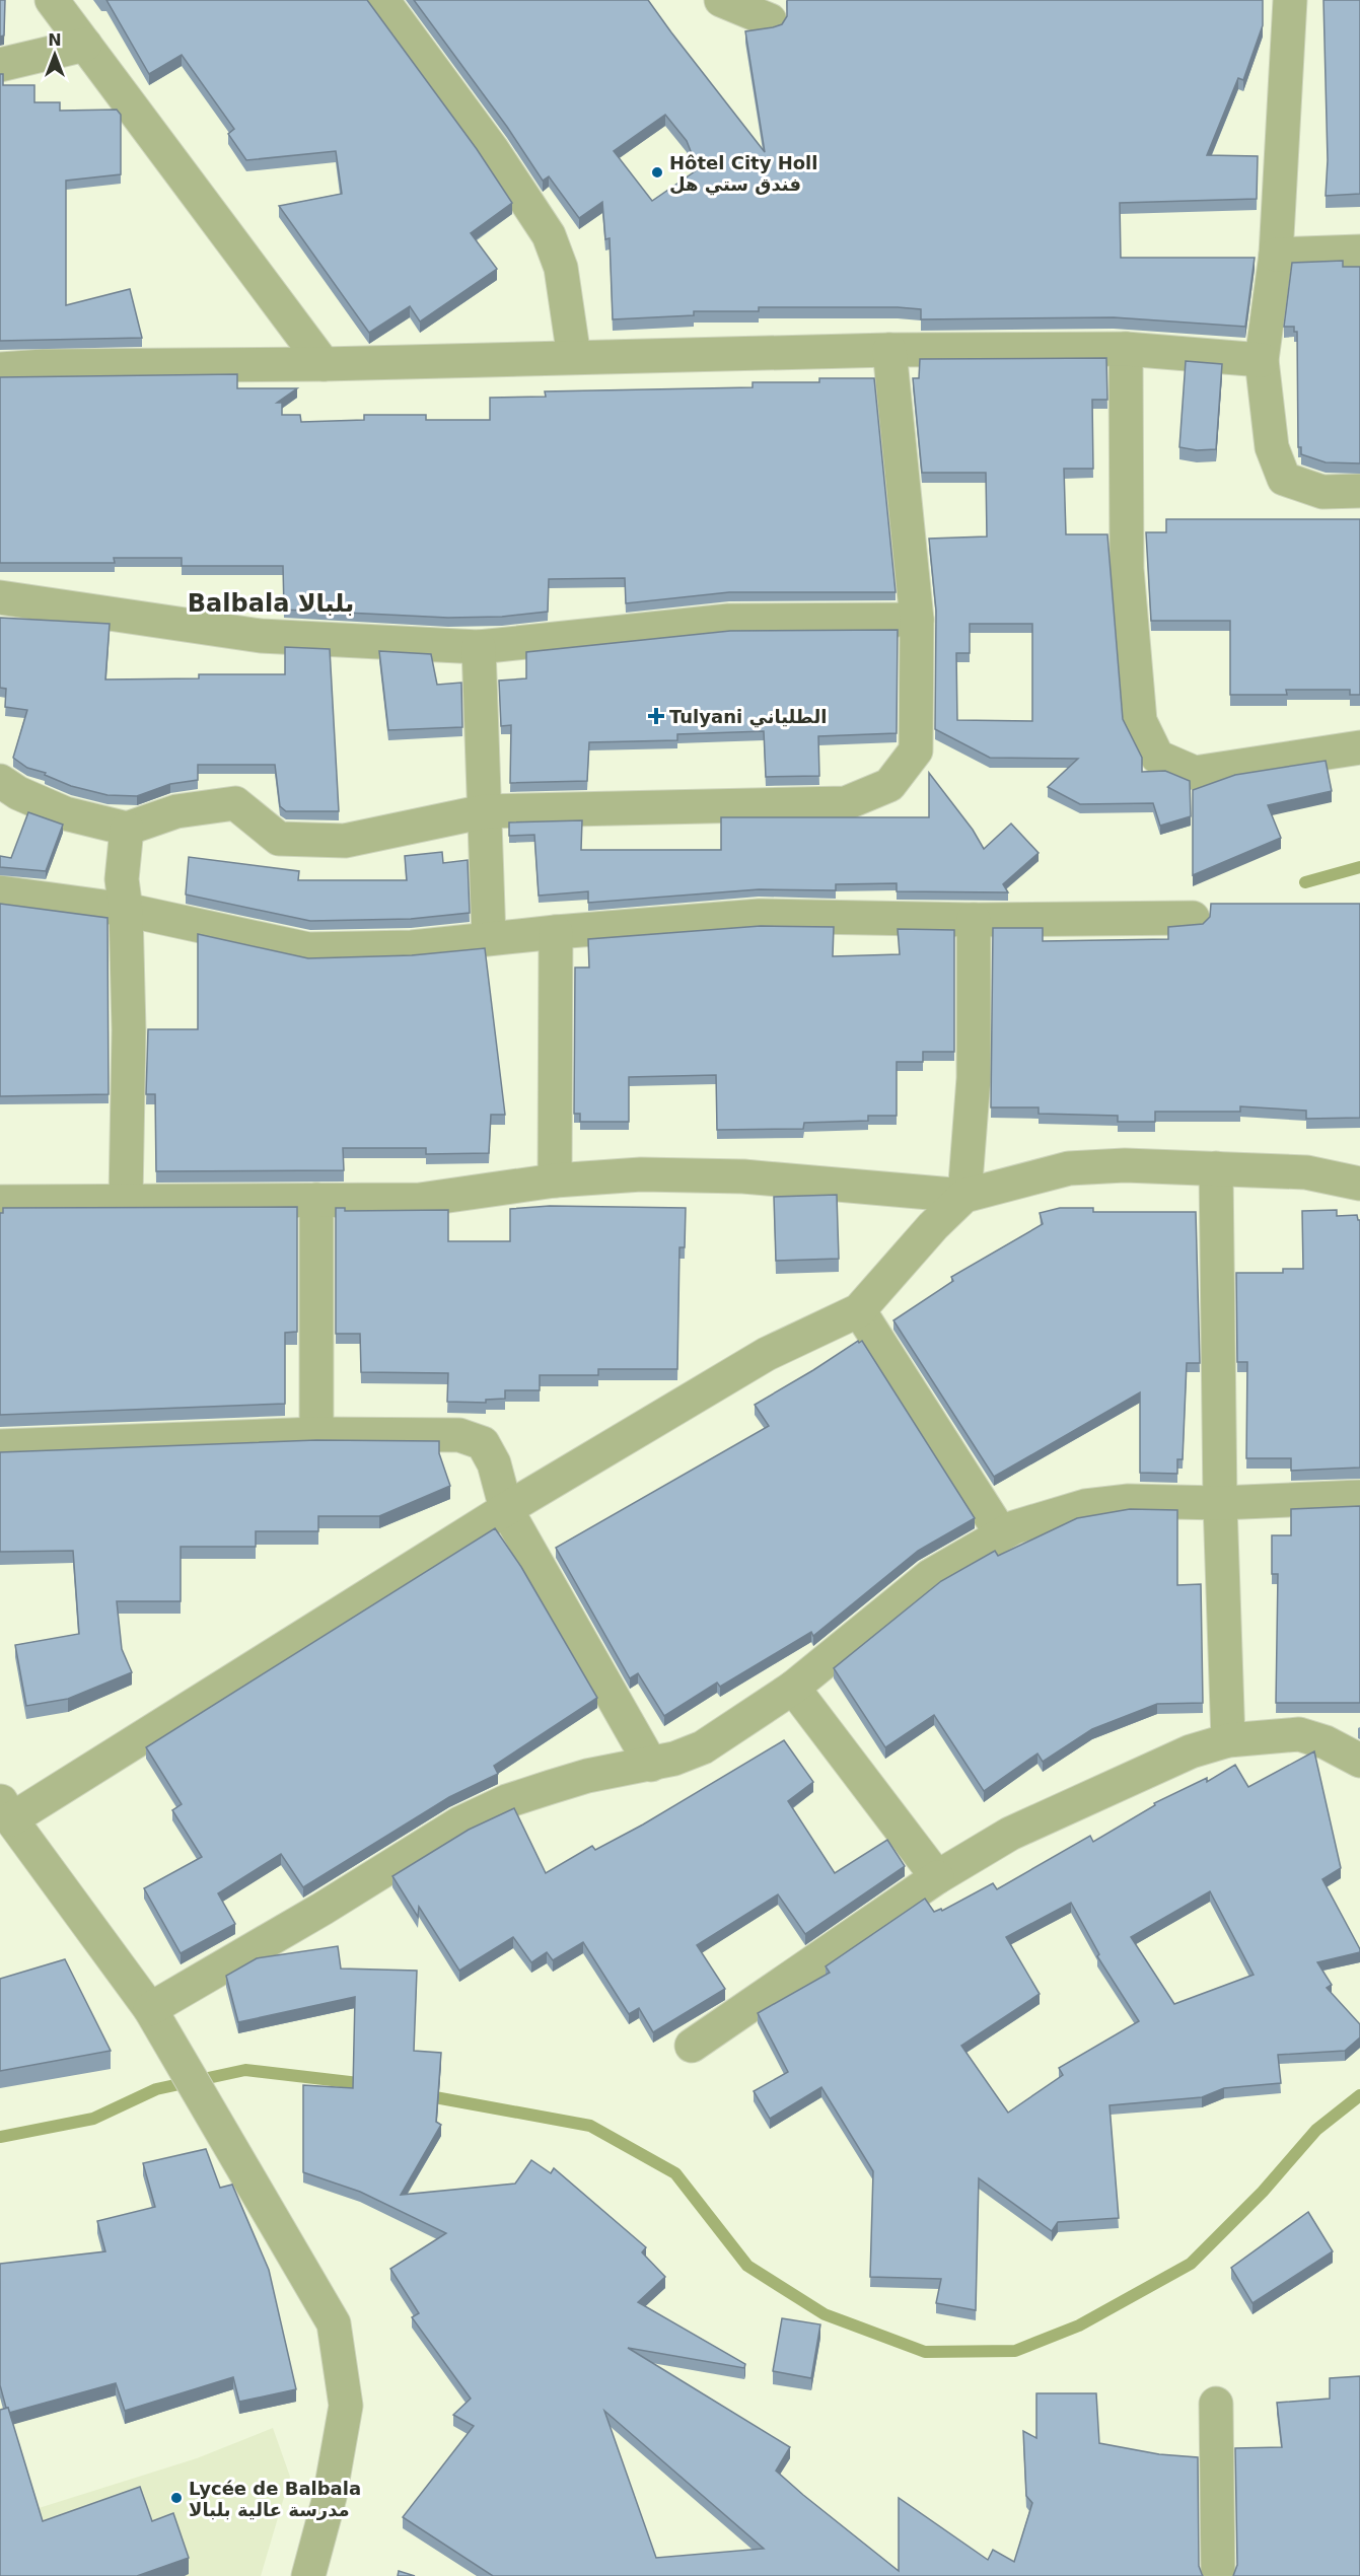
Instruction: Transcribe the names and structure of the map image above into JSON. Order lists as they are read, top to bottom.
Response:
{
  "districts": ["Balbala بلبالا"],
  "places": {
    "other": ["Hôtel City Holl فندق ستي هل", "Lycée de Balbala مدرسة عالية بلبالا"],
    "health": ["Tulyani الطلياني"]
  },
  "north": "top"
}
